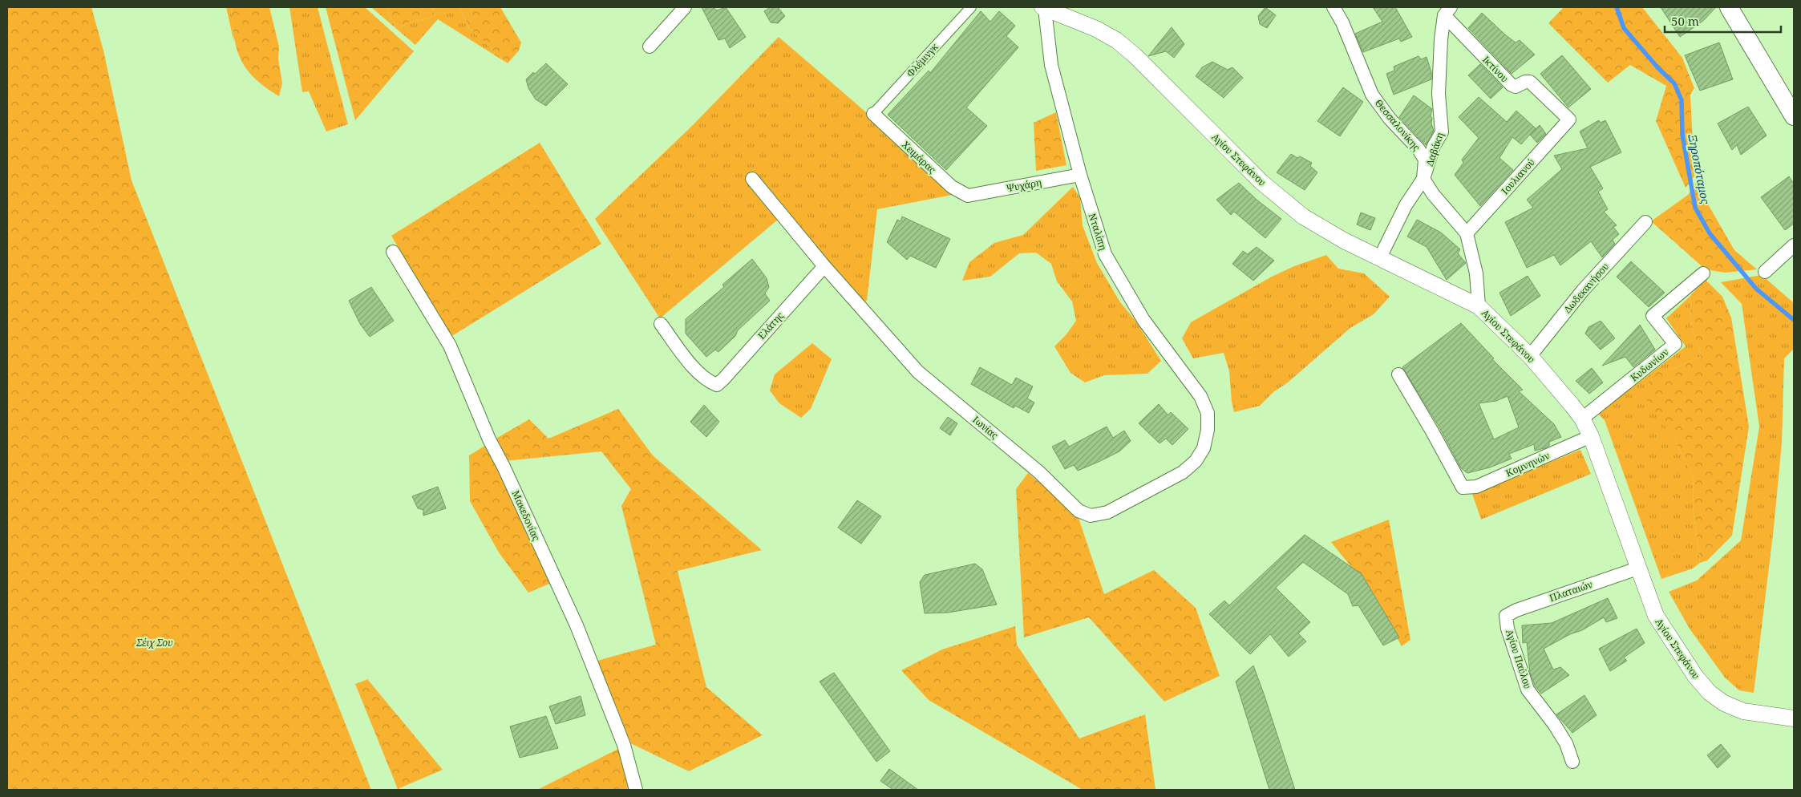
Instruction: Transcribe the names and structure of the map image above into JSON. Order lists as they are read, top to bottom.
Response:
{
  "streets": {
    "street": [
      "Φλέμινγκ",
      "Ικτίνου",
      "Θεσσαλονίκης",
      "Δαβάκη",
      "Χειμάρας",
      "Αγίου Στεφάνου",
      "Ιουλιανού",
      "Ψυχάρη",
      "Νταλίπη",
      "Δωδεκανήσου",
      "Ελάτης",
      "Κυδωνίων",
      "Ιωνίας",
      "Κομνηνών",
      "Μακεδονίας",
      "Πλαταιών",
      "Αγίου Παύλου"
    ]
  },
  "crossings": [
    ["Φλέμινγκ", "Χειμάρας"],
    ["Ικτίνου", "Δαβάκη"],
    ["Ικτίνου", "Ιουλιανού"],
    ["Θεσσαλονίκης", "Δαβάκη"],
    ["Δαβάκη", "Αγίου Στεφάνου"],
    ["Χειμάρας", "Ψυχάρη"],
    ["Αγίου Στεφάνου", "Νταλίπη"],
    ["Αγίου Στεφάνου", "Δωδεκανήσου"],
    ["Αγίου Στεφάνου", "Κυδωνίων"],
    ["Αγίου Στεφάνου", "Κομνηνών"],
    ["Αγίου Στεφάνου", "Πλαταιών"],
    ["Ψυχάρη", "Νταλίπη"],
    ["Νταλίπη", "Ιωνίας"],
    ["Ελάτης", "Ιωνίας"],
    ["Πλαταιών", "Αγίου Παύλου"]
  ],
  "water": ["Ξηροπόταμος"],
  "parks": ["Σέιχ Σου"],
  "scale_bar": "50 m"
}
